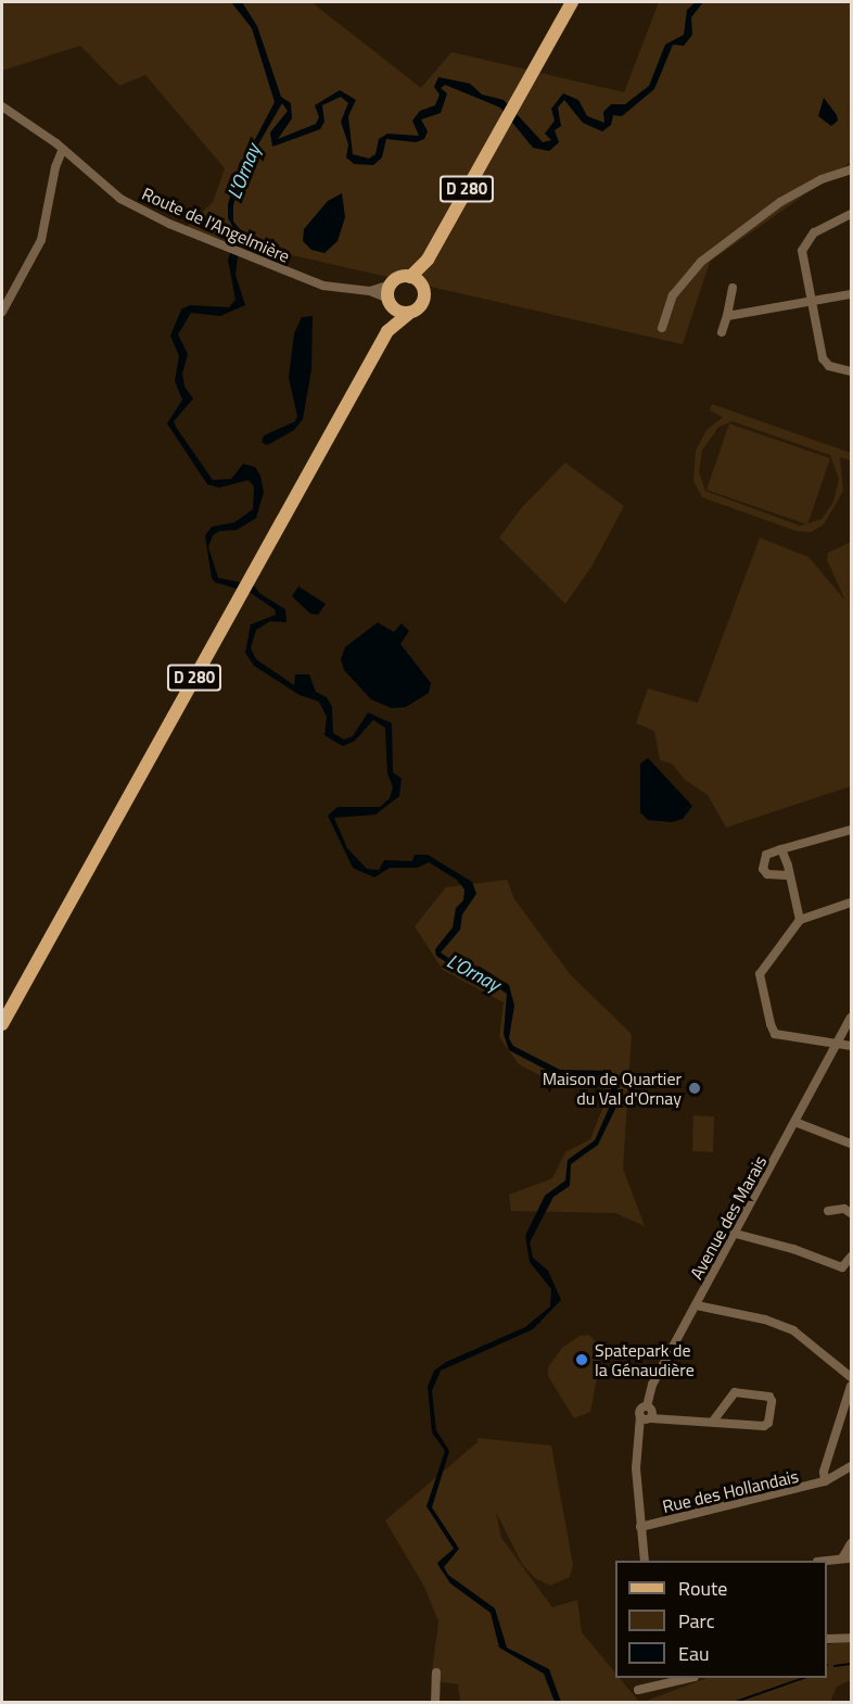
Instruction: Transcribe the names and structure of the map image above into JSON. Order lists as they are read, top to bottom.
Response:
{
  "streets": {
    "main road": ["D 280"],
    "street": ["Route de l'Angelmière", "Avenue des Marais", "Rue des Hollandais"]
  },
  "crossings": [
    ["D 280", "Route de l'Angelmière"],
    ["Avenue des Marais", "Rue des Hollandais"]
  ],
  "water": ["L'Ornay"],
  "places": ["Maison de Quartier du Val d'Ornay", "Spatepark de la Génaudière"],
  "legend": ["Route", "Parc", "Eau"]
}
